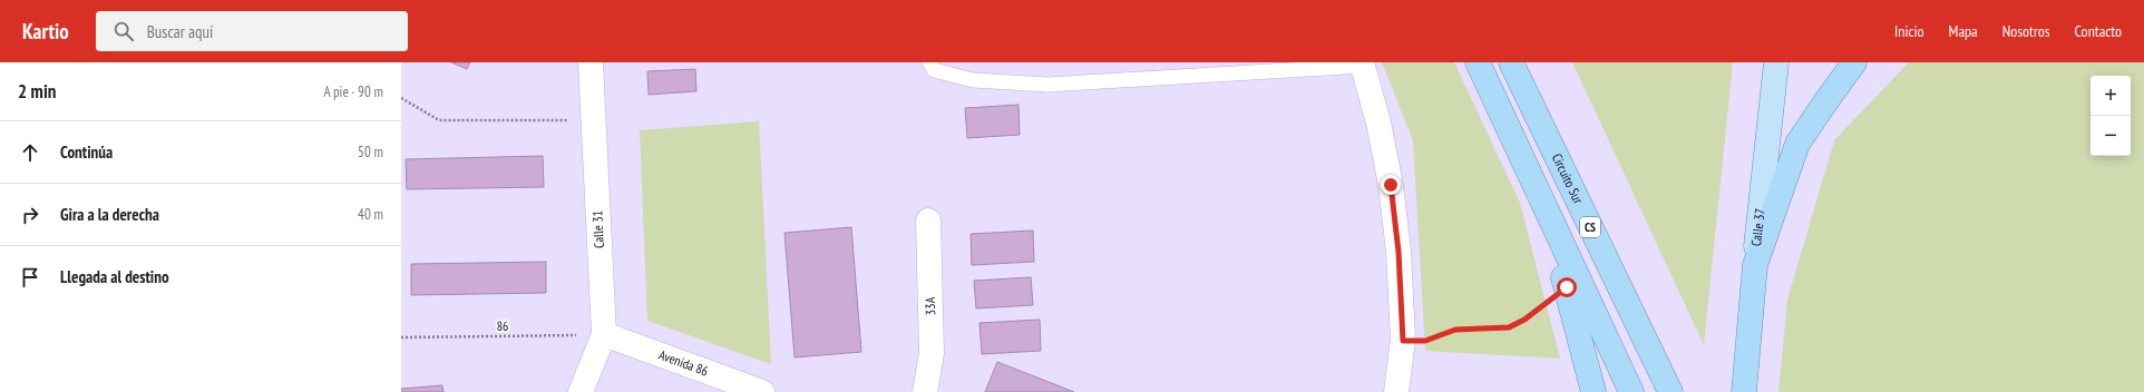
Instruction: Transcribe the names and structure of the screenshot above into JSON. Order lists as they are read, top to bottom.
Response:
{
  "streets": {
    "highway": ["Circuito Sur", "CS", "Calle 37"],
    "street": ["Calle 31", "33A", "Avenida 86"],
    "path": ["86"]
  },
  "crossings": [
    ["Calle 31", "86"],
    ["Calle 31", "Avenida 86"],
    ["86", "Avenida 86"]
  ],
  "page": {
    "header": "Kartio",
    "search": "Buscar aquí",
    "nav": [
      "Inicio",
      "Mapa",
      "Nosotros",
      "Contacto"
    ],
    "heading": ["2 min", "A pie · 90 m"],
    "map_buttons": ["+", "−"],
    "list": [
      ["Continúa", "50 m"],
      ["Gira a la derecha", "40 m"],
      "Llegada al destino"
    ]
  }
}
